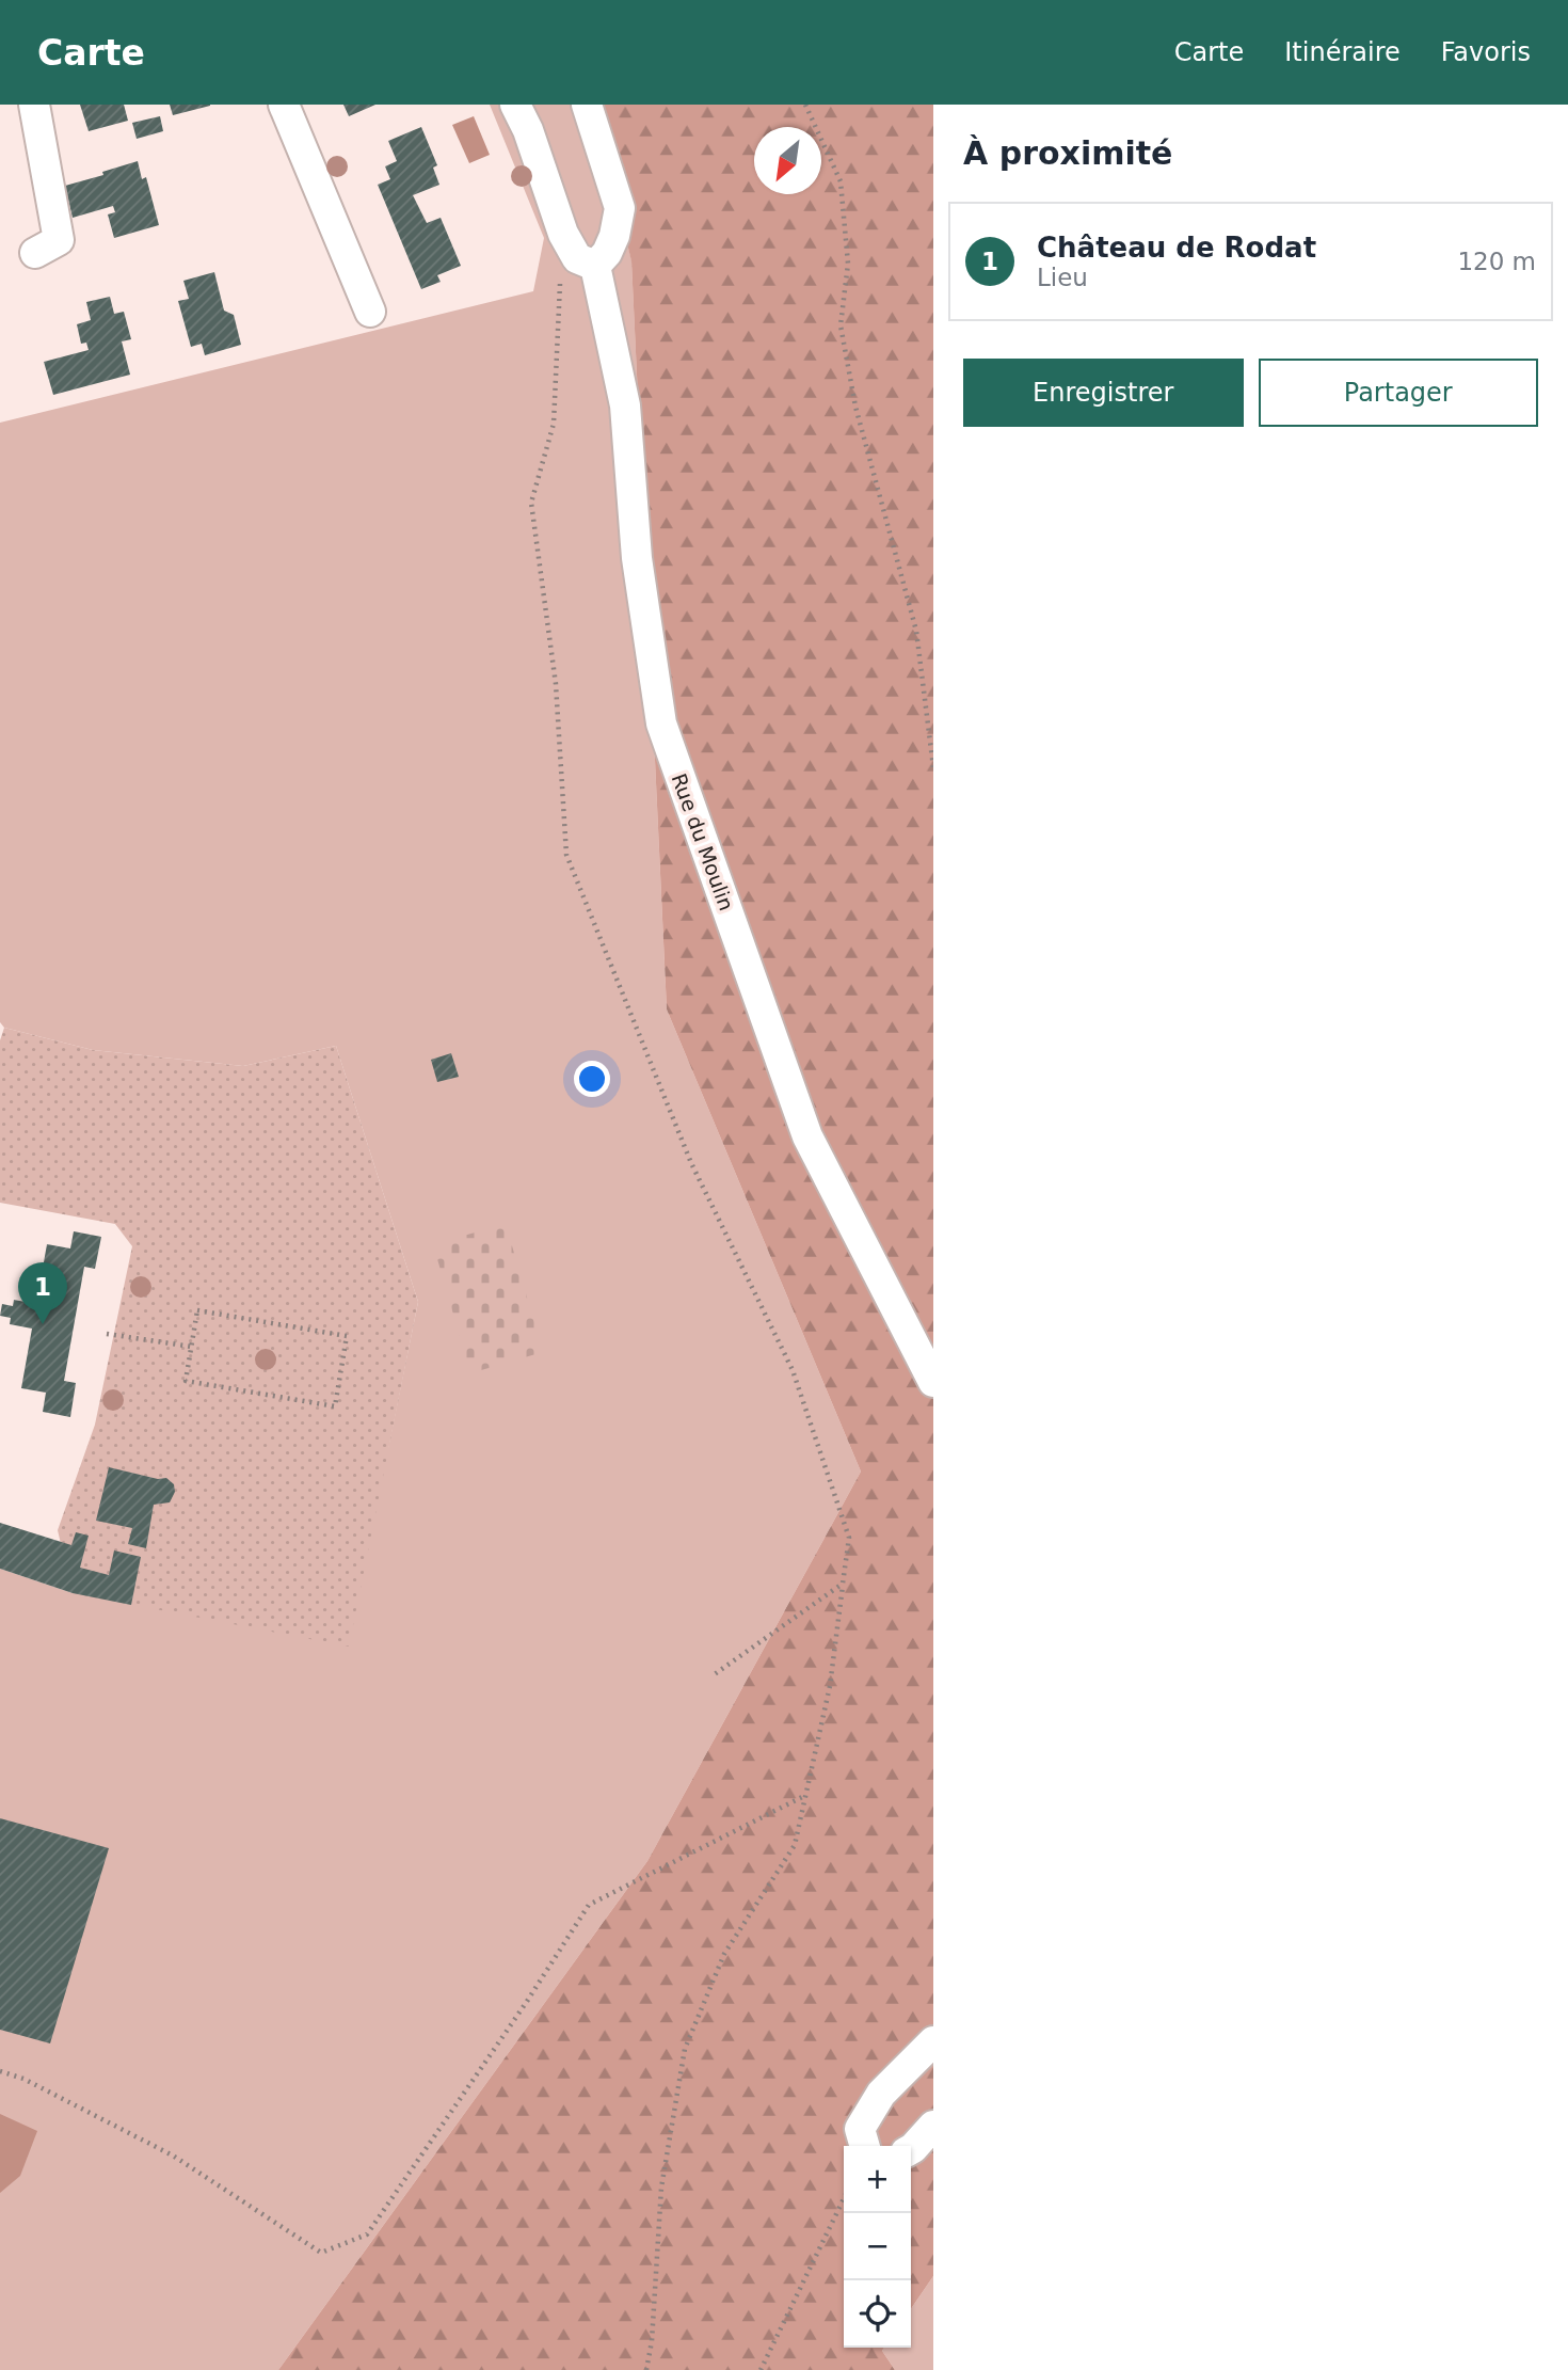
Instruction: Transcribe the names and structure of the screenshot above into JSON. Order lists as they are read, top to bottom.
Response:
{
  "streets": {
    "street": ["Rue du Moulin"]
  },
  "north": "bottom left",
  "page": {
    "header": "Carte",
    "nav": ["Carte", "Itinéraire", "Favoris"],
    "heading": "À proximité",
    "list": [
      {
        "mark": "1",
        "name": "Château de Rodat",
        "note": "Lieu",
        "value": "120 m"
      }
    ],
    "buttons": ["Enregistrer", "Partager"],
    "pins": "1",
    "map_buttons": ["+", "−"]
  }
}
